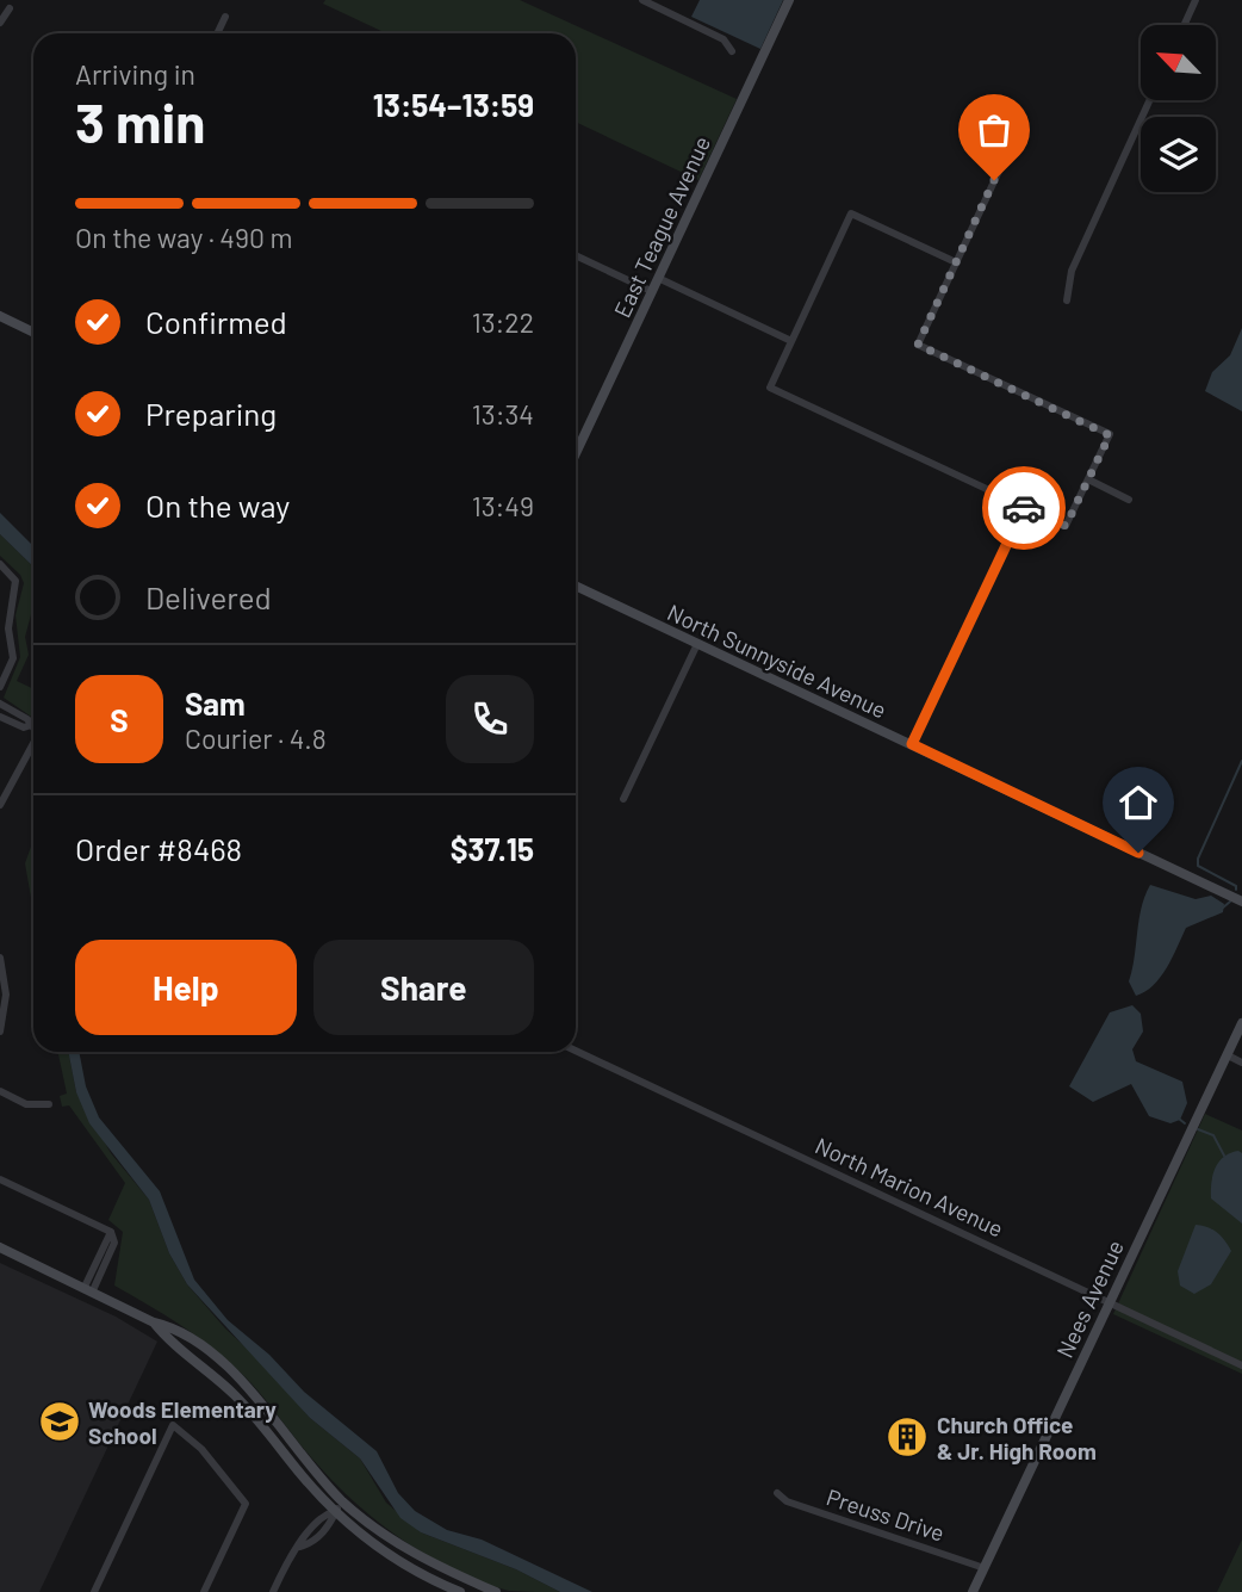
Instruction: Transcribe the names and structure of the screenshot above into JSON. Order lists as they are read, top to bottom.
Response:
{
  "streets": {
    "main road": ["East Teague Avenue", "North Sunnyside Avenue", "Nees Avenue"],
    "street": ["North Marion Avenue", "Preuss Drive"]
  },
  "crossings": [
    ["North Marion Avenue", "Nees Avenue"],
    ["Nees Avenue", "Preuss Drive"]
  ],
  "places": {
    "school or university": ["Woods Elementary School"],
    "building": ["Church Office & Jr. High Room"]
  },
  "north": "top left",
  "page": {
    "heading": ["3 min", "Arriving in", "13:54–13:59"],
    "panel": [
      "Sam",
      "Courier · 4.8",
      "Order #8468",
      "$37.15"
    ],
    "bar": "On the way · 490 m",
    "list": [
      ["Confirmed", "13:22"],
      ["Preparing", "13:34"],
      ["On the way", "13:49"],
      "Delivered"
    ],
    "round": "S",
    "buttons": ["Help", "Share"]
  }
}
